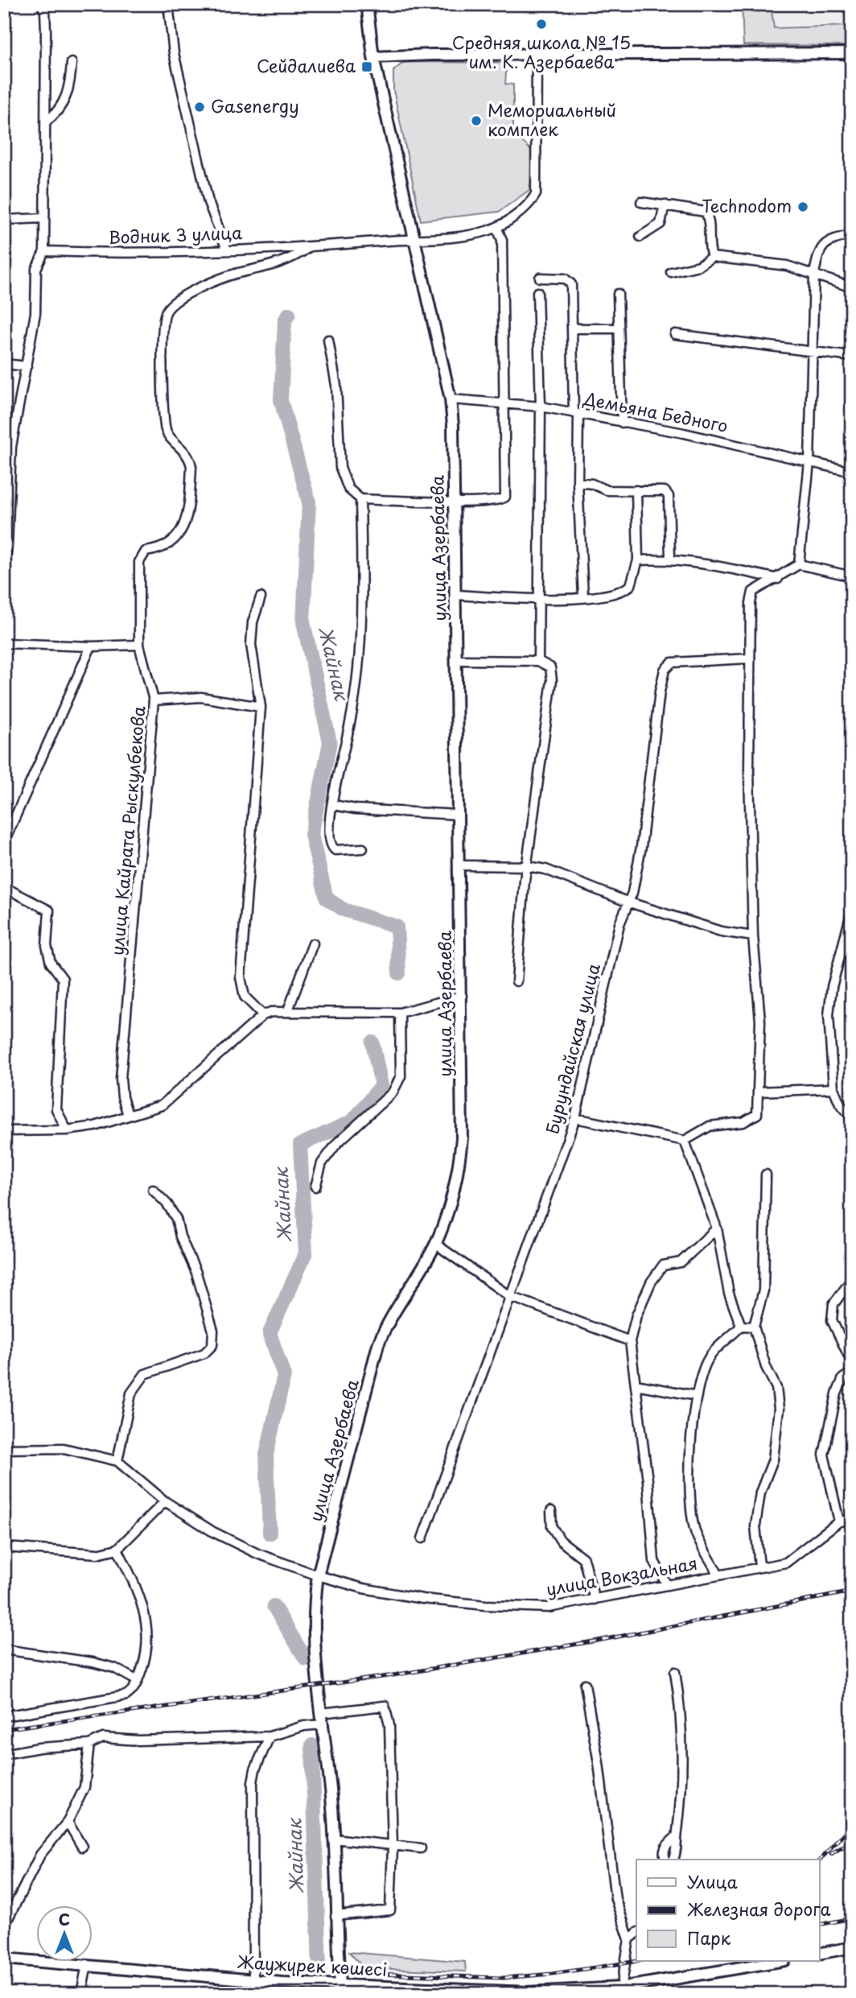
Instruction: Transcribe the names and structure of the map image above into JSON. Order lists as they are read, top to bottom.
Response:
{
  "streets": {
    "main road": ["улица Азербаева", "Жаужүрек көшесі"],
    "street": [
      "Водник 3 улица",
      "Демьяна Бедного",
      "улица Кайрата Рыскулбекова",
      "Бурундайская улица",
      "улица Вокзальная"
    ]
  },
  "crossings": [
    ["Водник 3 улица", "улица Азербаева"],
    ["Демьяна Бедного", "улица Азербаева"],
    ["улица Азербаева", "улица Вокзальная"],
    ["улица Азербаева", "Жаужүрек көшесі"]
  ],
  "water": ["Жайнак"],
  "places": {
    "other": [
      "Средняя школа № 15 им. К. Азербаева",
      "Gasenergy",
      "Мемориальный комплек",
      "Technodom"
    ],
    "transit": ["Сейдалиева"]
  },
  "legend": ["Улица", "Железная дорога", "Парк"],
  "north": "top"
}
